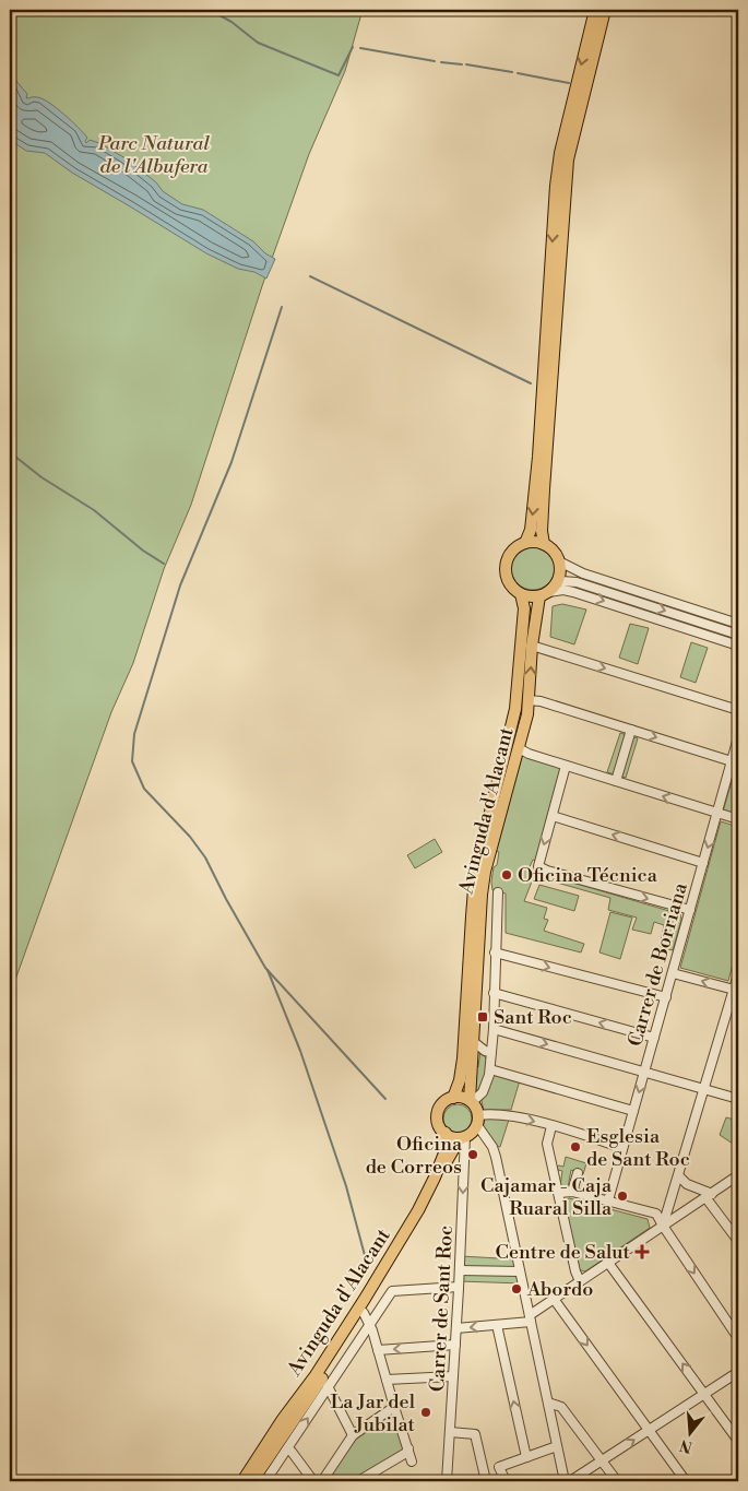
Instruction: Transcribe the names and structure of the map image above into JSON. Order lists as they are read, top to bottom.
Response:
{
  "streets": {
    "main road": ["Avinguda d'Alacant"],
    "street": ["Carrer de Borriana", "Carrer de Sant Roc"]
  },
  "crossings": [
    ["Avinguda d'Alacant", "Carrer de Sant Roc"]
  ],
  "parks": ["Parc Natural de l'Albufera"],
  "places": {
    "other": [
      "Oficina Técnica",
      "Esglesia de Sant Roc",
      "Oficina de Correos",
      "Cajamar - Caja Ruaral Silla",
      "Abordo",
      "La Jar del Jubilat"
    ],
    "transit": ["Sant Roc"],
    "health": ["Centre de Salut"]
  },
  "north": "bottom"
}
